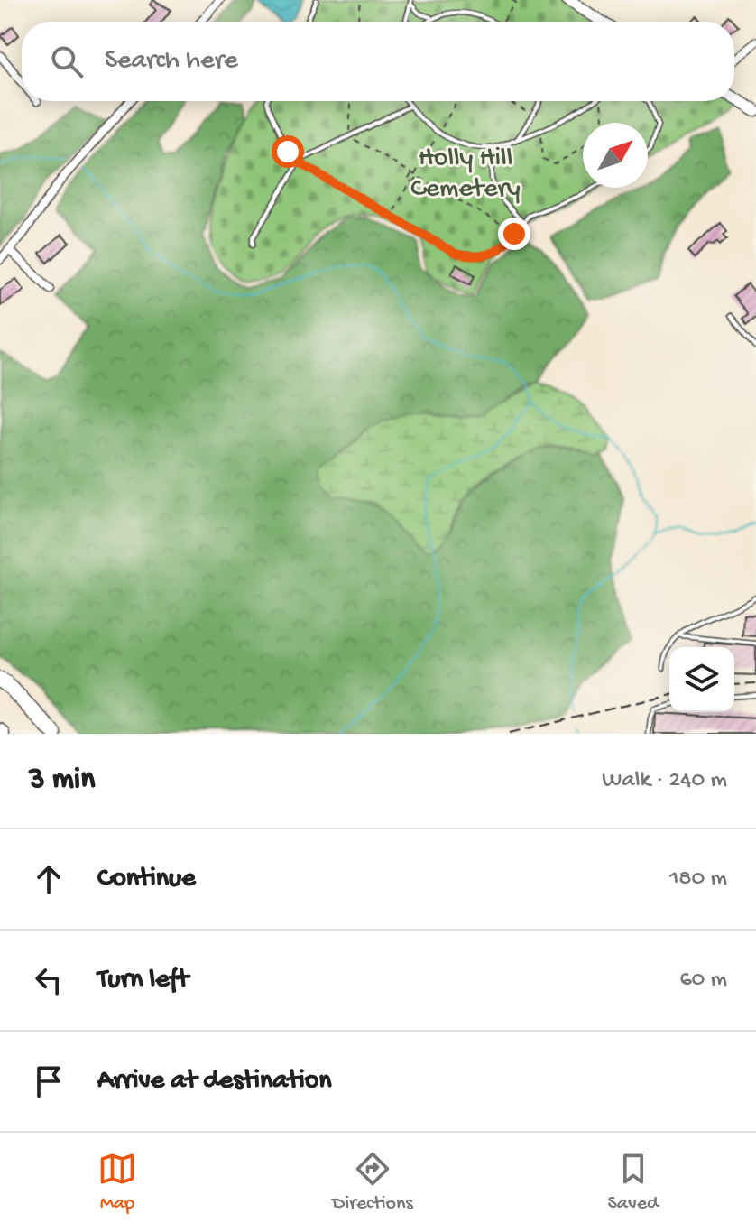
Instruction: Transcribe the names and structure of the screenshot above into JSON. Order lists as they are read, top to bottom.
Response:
{
  "parks": ["Holly Hill Cemetery"],
  "north": "top right",
  "page": {
    "search": "Search here",
    "heading": ["3 min", "Walk · 240 m"],
    "list": [
      ["Continue", "180 m"],
      ["Turn left", "60 m"],
      "Arrive at destination"
    ],
    "nav": ["Map", "Directions", "Saved"]
  }
}
